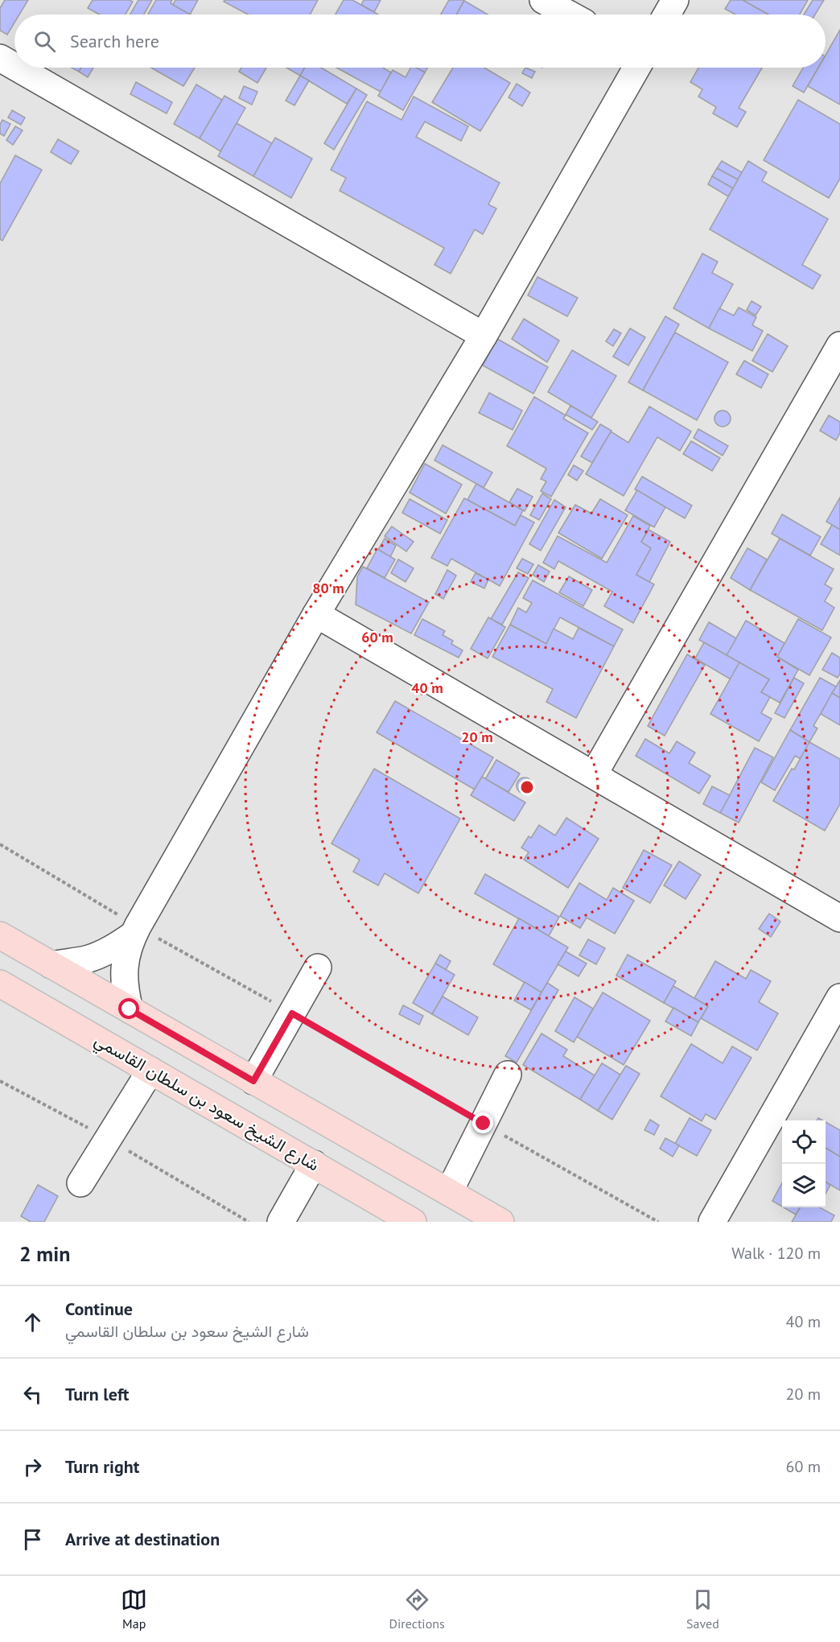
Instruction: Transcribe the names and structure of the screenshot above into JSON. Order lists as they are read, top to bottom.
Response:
{
  "streets": {
    "main road": ["شارع الشيخ سعود بن سلطان القاسمي"]
  },
  "page": {
    "search": "Search here",
    "heading": ["2 min", "Walk · 120 m"],
    "list": [
      ["Continue", "شارع الشيخ سعود بن سلطان القاسمي", "40 m"],
      ["Turn left", "20 m"],
      ["Turn right", "60 m"],
      "Arrive at destination"
    ],
    "nav": ["Map", "Directions", "Saved"]
  },
  "rings": [
    "80 m",
    "60 m",
    "40 m",
    "20 m"
  ]
}
